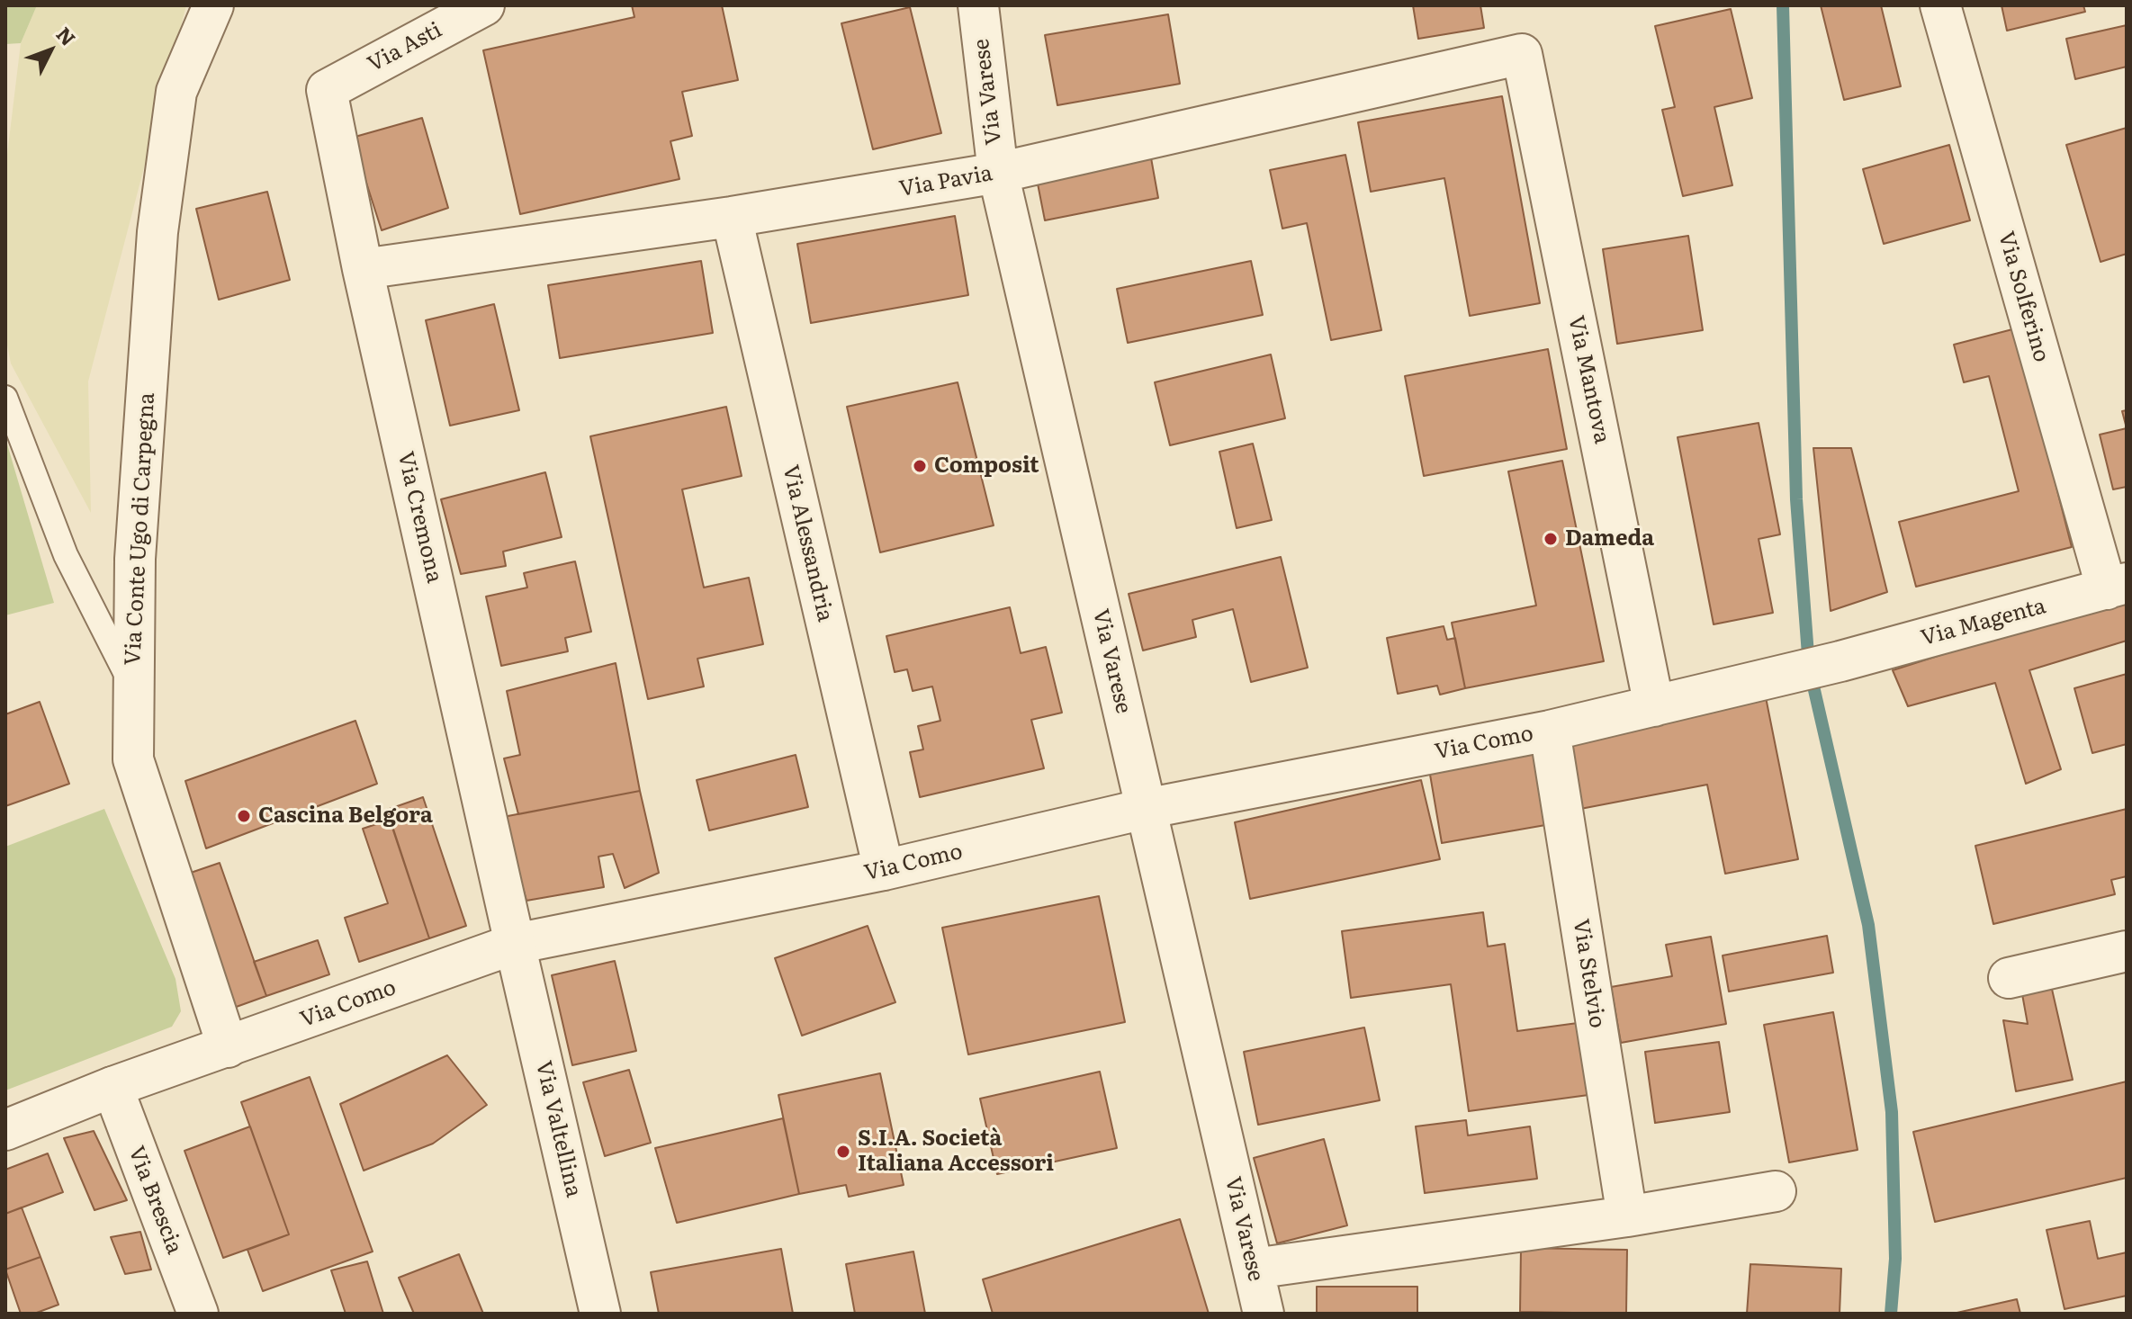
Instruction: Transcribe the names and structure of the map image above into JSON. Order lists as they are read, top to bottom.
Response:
{
  "streets": {
    "street": [
      "Via Asti",
      "Via Varese",
      "Via Pavia",
      "Via Solferino",
      "Via Mantova",
      "Via Cremona",
      "Via Conte Ugo di Carpegna",
      "Via Alessandria",
      "Via Magenta",
      "Via Como",
      "Via Stelvio",
      "Via Valtellina",
      "Via Brescia"
    ]
  },
  "crossings": [
    ["Via Asti", "Via Cremona"],
    ["Via Varese", "Via Pavia"],
    ["Via Varese", "Via Como"],
    ["Via Pavia", "Via Mantova"],
    ["Via Pavia", "Via Cremona"],
    ["Via Pavia", "Via Alessandria"],
    ["Via Solferino", "Via Magenta"],
    ["Via Mantova", "Via Como"],
    ["Via Cremona", "Via Como"],
    ["Via Cremona", "Via Valtellina"],
    ["Via Conte Ugo di Carpegna", "Via Como"],
    ["Via Alessandria", "Via Como"],
    ["Via Magenta", "Via Como"],
    ["Via Como", "Via Stelvio"],
    ["Via Como", "Via Valtellina"],
    ["Via Como", "Via Brescia"]
  ],
  "places": [
    "Composit",
    "Dameda",
    "Cascina Belgora",
    "S.I.A. Società Italiana Accessori"
  ],
  "north": "top right"
}
